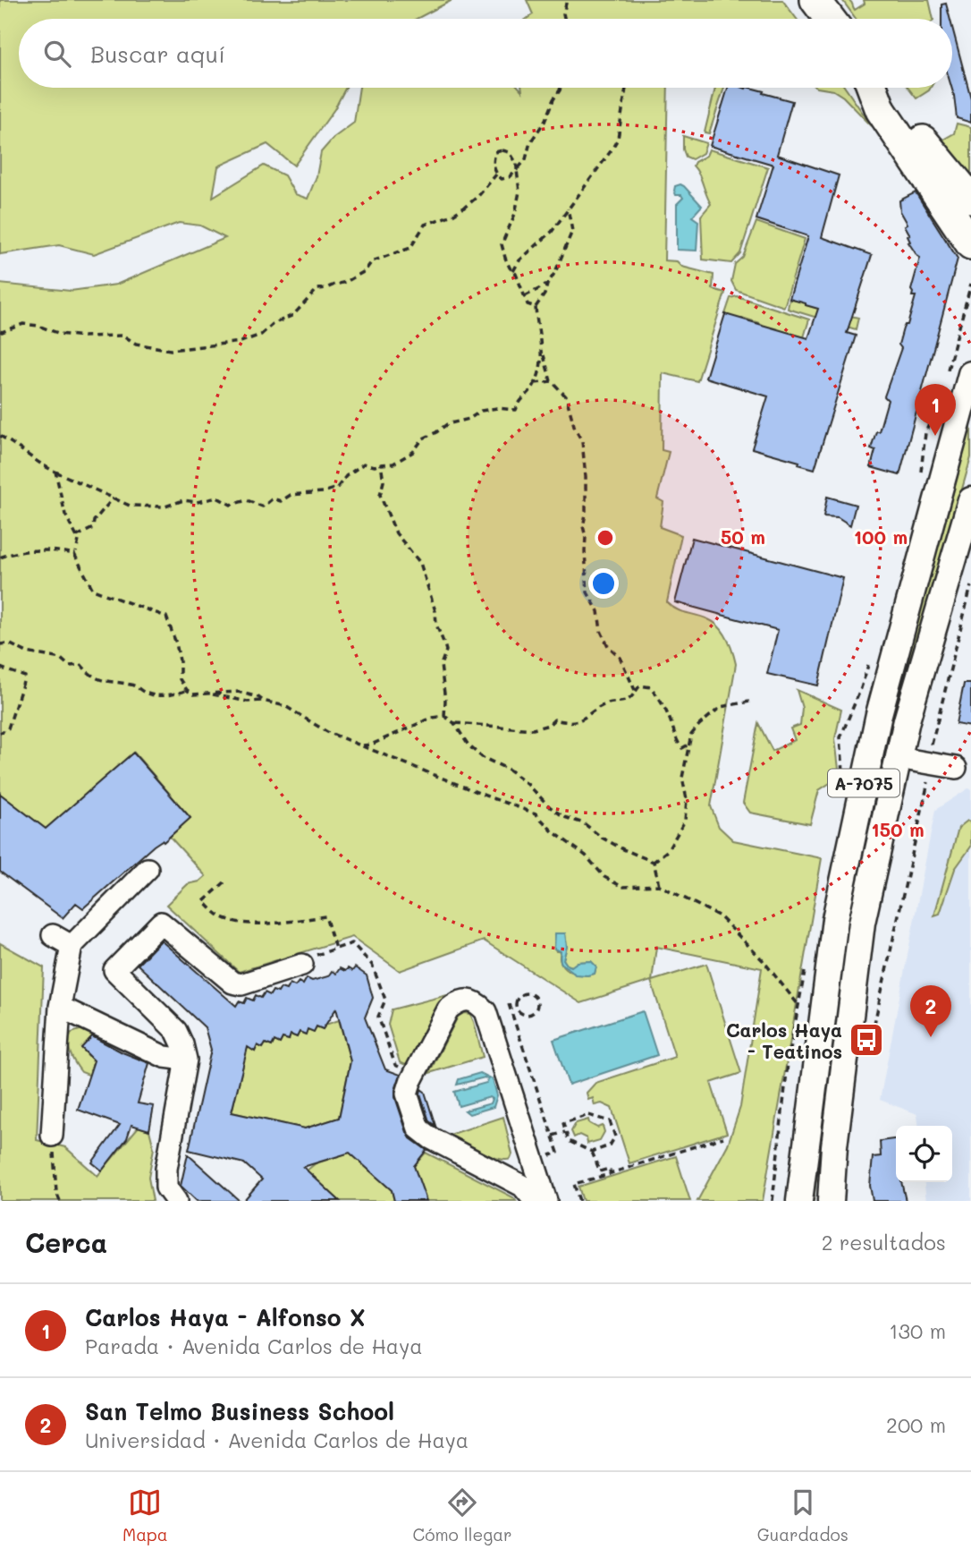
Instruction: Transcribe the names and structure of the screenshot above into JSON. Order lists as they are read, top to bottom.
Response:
{
  "streets": {
    "main road": ["A-7075"]
  },
  "places": {
    "bus stop": ["Carlos Haya - Teatinos"]
  },
  "page": {
    "search": "Buscar aquí",
    "pins": ["1", "2"],
    "heading": ["Cerca", "2 resultados"],
    "list": [
      {
        "mark": "1",
        "name": "Carlos Haya - Alfonso X",
        "note": "Parada · Avenida Carlos de Haya",
        "value": "130 m"
      },
      {
        "mark": "2",
        "name": "San Telmo Business School",
        "note": "Universidad · Avenida Carlos de Haya",
        "value": "200 m"
      }
    ],
    "nav": ["Mapa", "Cómo llegar", "Guardados"]
  },
  "rings": ["50 m", "100 m", "150 m"]
}
